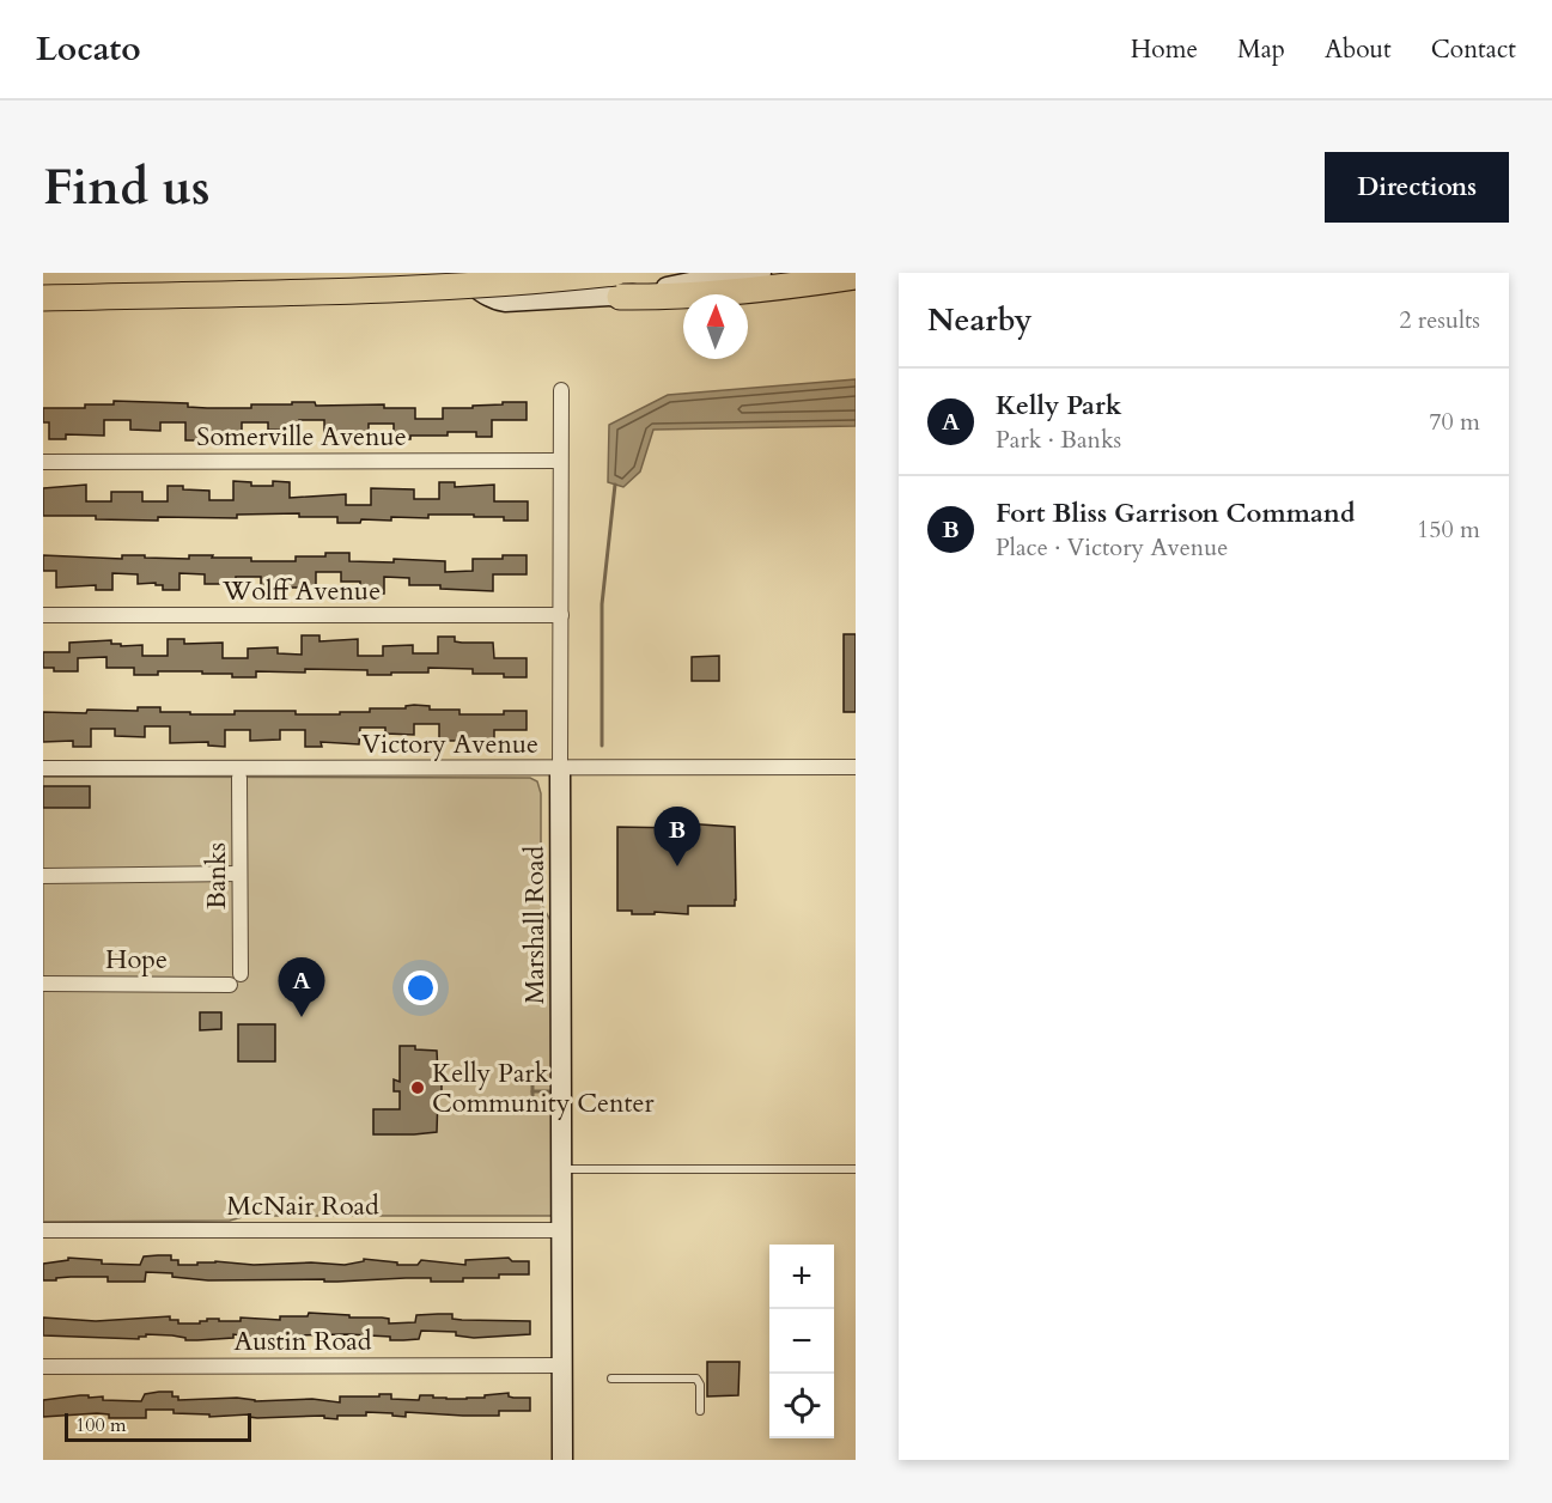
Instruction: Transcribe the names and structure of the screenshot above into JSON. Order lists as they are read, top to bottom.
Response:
{
  "streets": {
    "street": [
      "Somerville Avenue",
      "Wolff Avenue",
      "Victory Avenue",
      "Banks",
      "Marshall Road",
      "Hope",
      "McNair Road",
      "Austin Road"
    ]
  },
  "crossings": [
    ["Somerville Avenue", "Marshall Road"],
    ["Wolff Avenue", "Marshall Road"],
    ["Victory Avenue", "Marshall Road"],
    ["Banks", "Hope"],
    ["Marshall Road", "McNair Road"],
    ["Marshall Road", "Austin Road"]
  ],
  "places": ["Kelly Park Community Center"],
  "scale_bar": "100 m",
  "north": "top",
  "page": {
    "header": "Locato",
    "nav": [
      "Home",
      "Map",
      "About",
      "Contact"
    ],
    "buttons": "Directions",
    "title": "Find us",
    "heading": ["Nearby", "2 results"],
    "list": [
      {
        "mark": "A",
        "name": "Kelly Park",
        "note": "Park · Banks",
        "value": "70 m"
      },
      {
        "mark": "B",
        "name": "Fort Bliss Garrison Command",
        "note": "Place · Victory Avenue",
        "value": "150 m"
      }
    ],
    "pins": ["B", "A"],
    "map_buttons": ["+", "−"],
    "scale": "100 m"
  }
}
